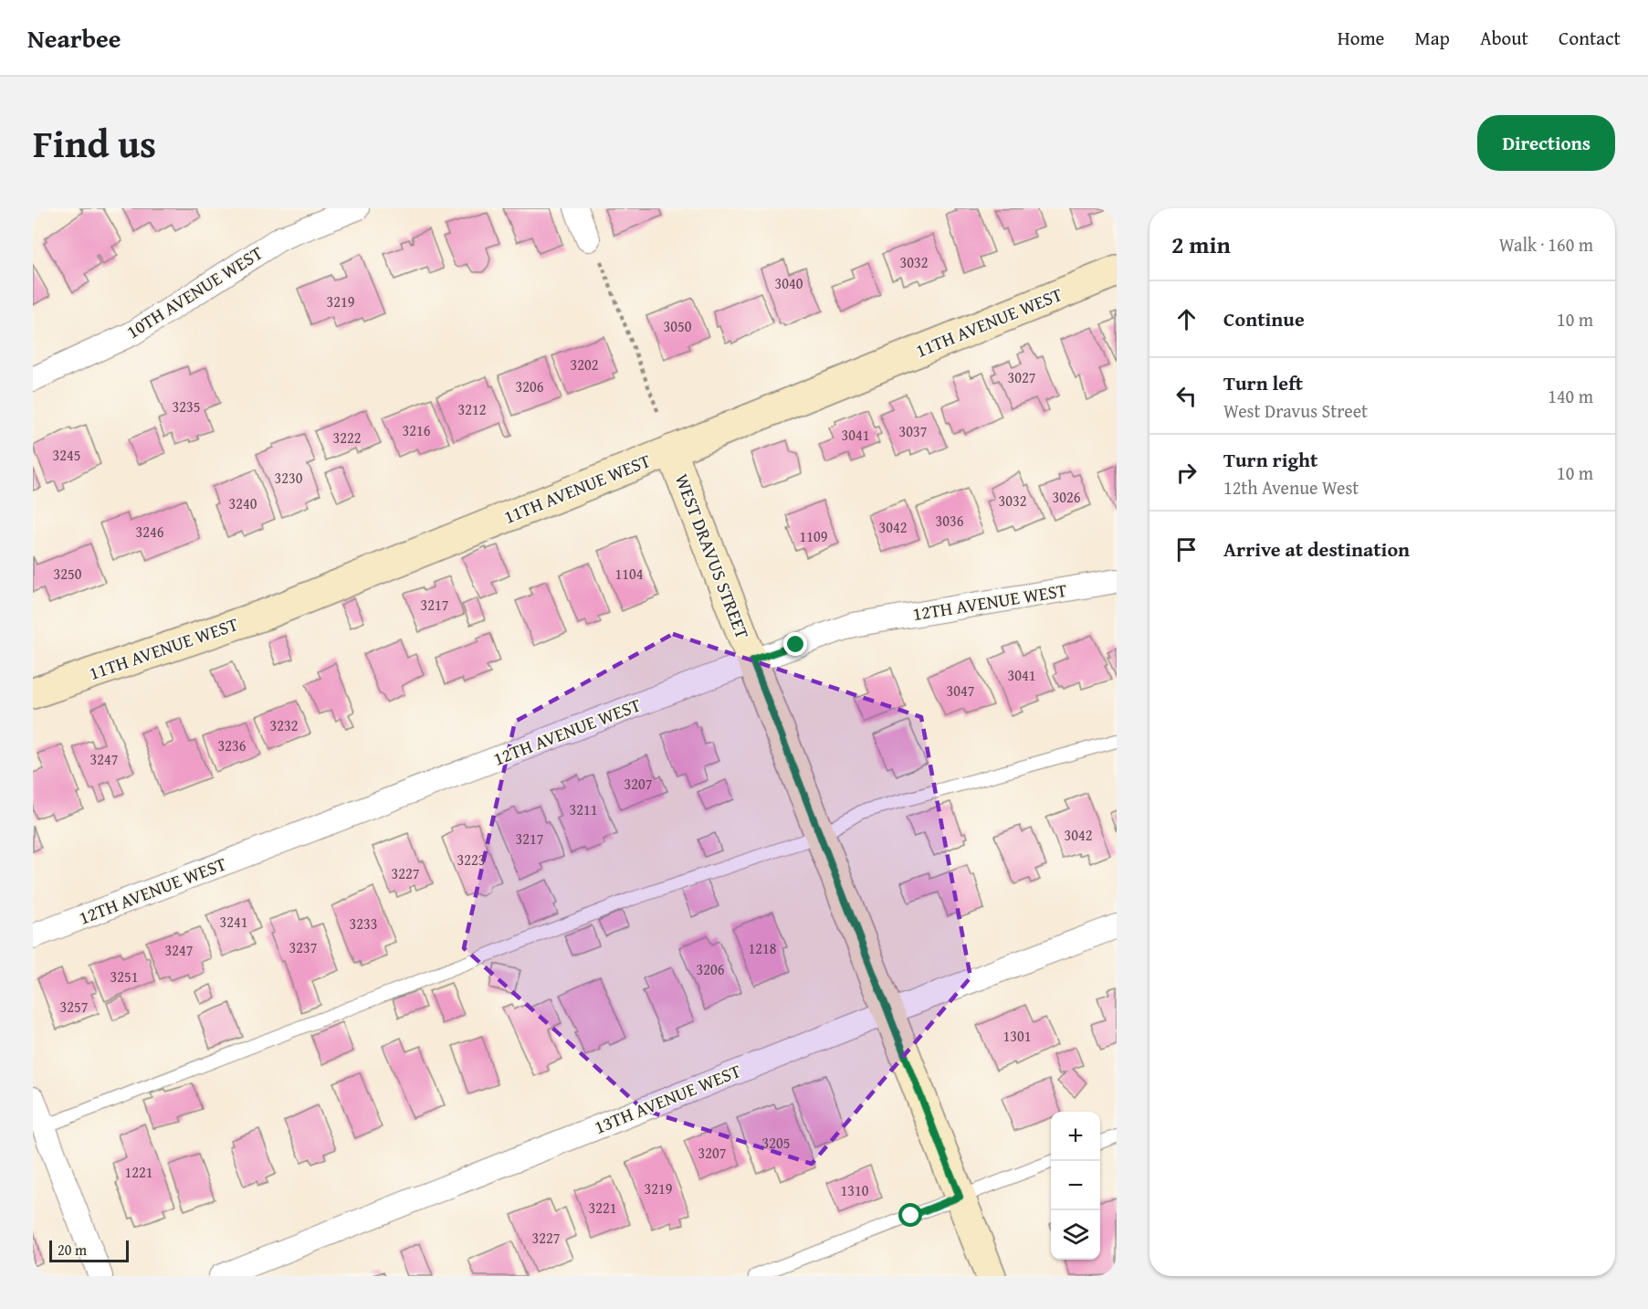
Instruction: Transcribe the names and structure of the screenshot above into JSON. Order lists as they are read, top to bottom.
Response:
{
  "streets": {
    "street": [
      "10TH AVENUE WEST",
      "11TH AVENUE WEST",
      "WEST DRAVUS STREET",
      "12TH AVENUE WEST",
      "13TH AVENUE WEST"
    ]
  },
  "crossings": [
    ["11TH AVENUE WEST", "WEST DRAVUS STREET"],
    ["WEST DRAVUS STREET", "12TH AVENUE WEST"],
    ["WEST DRAVUS STREET", "13TH AVENUE WEST"]
  ],
  "house_numbers": [
    "3032",
    "3040",
    "3219",
    "3050",
    "3202",
    "3027",
    "3206",
    "3235",
    "3212",
    "3216",
    "3037",
    "3041",
    "3222",
    "3245",
    "3230",
    "3026",
    "3032",
    "3240",
    "3036",
    "3042",
    "3246",
    "1109",
    "3250",
    "1104",
    "3217",
    "3041",
    "3047",
    "3232",
    "3236",
    "3247",
    "3207",
    "3211",
    "3042",
    "3217",
    "3223",
    "3227",
    "3241",
    "3233",
    "3237",
    "1218",
    "3247",
    "3206",
    "3251",
    "3257",
    "1301",
    "3205",
    "3207",
    "1221",
    "3219",
    "1310",
    "3221",
    "3227"
  ],
  "scale_bar": "20 m",
  "page": {
    "header": "Nearbee",
    "nav": [
      "Home",
      "Map",
      "About",
      "Contact"
    ],
    "title": "Find us",
    "buttons": "Directions",
    "heading": ["2 min", "Walk · 160 m"],
    "list": [
      ["Continue", "10 m"],
      ["Turn left", "West Dravus Street", "140 m"],
      ["Turn right", "12th Avenue West", "10 m"],
      "Arrive at destination"
    ],
    "map_buttons": ["+", "−"],
    "scale": "20 m"
  }
}
